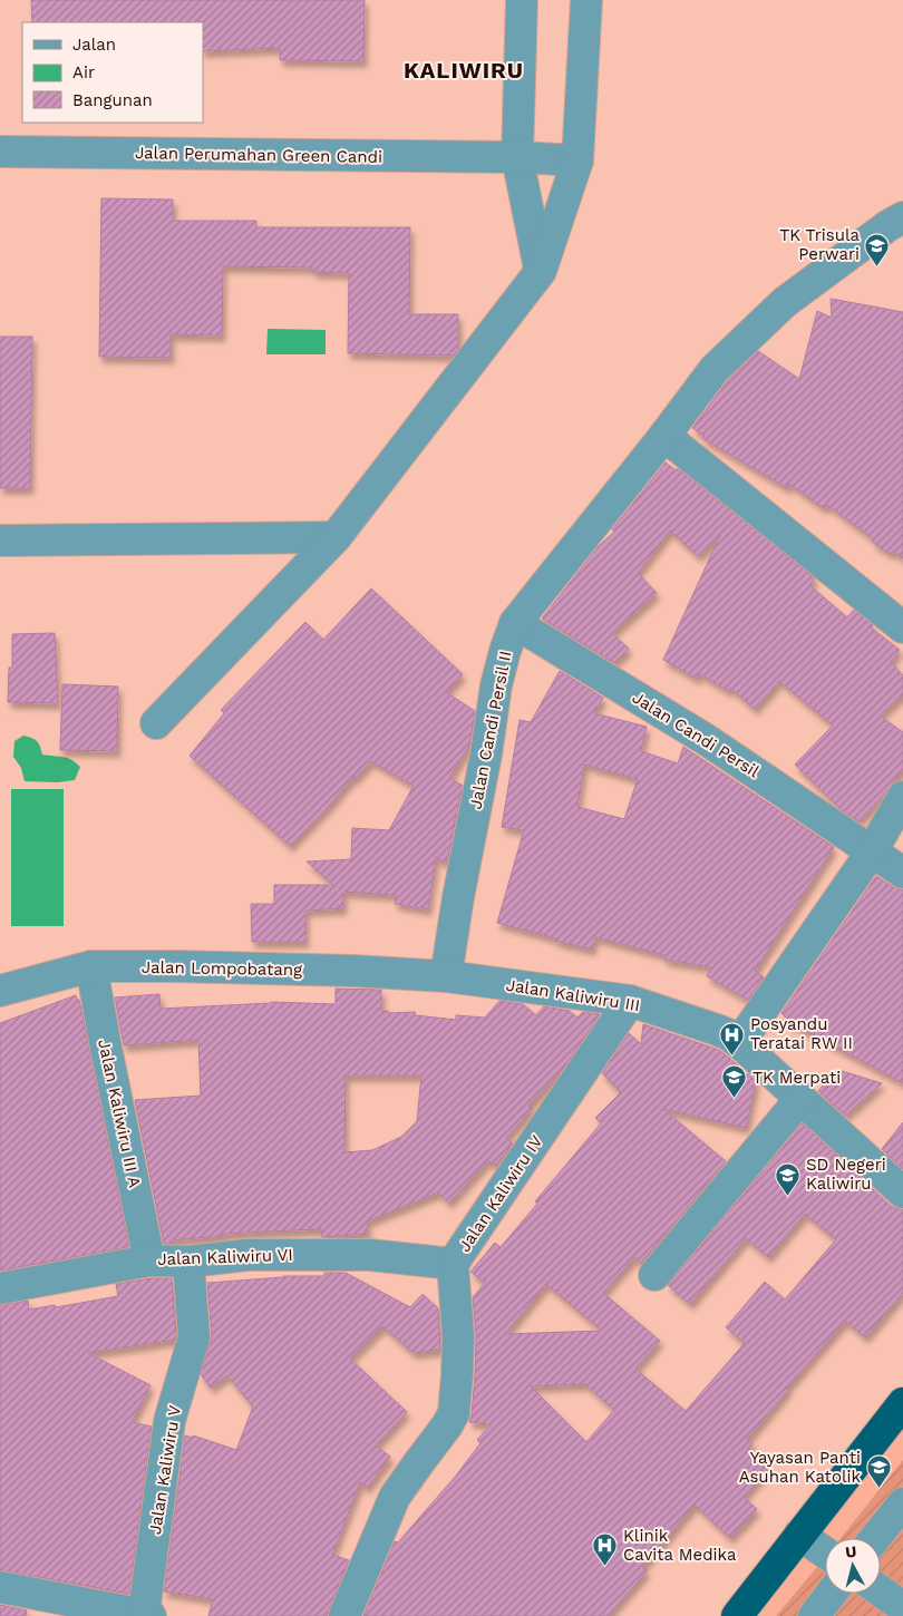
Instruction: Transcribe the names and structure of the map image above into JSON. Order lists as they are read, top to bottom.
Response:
{
  "streets": {
    "street": [
      "Jalan Perumahan Green Candi",
      "Jalan Candi Persil II",
      "Jalan Candi Persil",
      "Jalan Lompobatang",
      "Jalan Kaliwiru III",
      "Jalan Kaliwiru III A",
      "Jalan Kaliwiru IV",
      "Jalan Kaliwiru VI",
      "Jalan Kaliwiru V"
    ]
  },
  "crossings": [
    ["Jalan Candi Persil II", "Jalan Candi Persil"],
    ["Jalan Candi Persil II", "Jalan Lompobatang"],
    ["Jalan Candi Persil II", "Jalan Kaliwiru III"],
    ["Jalan Lompobatang", "Jalan Kaliwiru III"],
    ["Jalan Lompobatang", "Jalan Kaliwiru III A"],
    ["Jalan Kaliwiru III", "Jalan Kaliwiru IV"],
    ["Jalan Kaliwiru III A", "Jalan Kaliwiru VI"],
    ["Jalan Kaliwiru IV", "Jalan Kaliwiru VI"],
    ["Jalan Kaliwiru VI", "Jalan Kaliwiru V"]
  ],
  "districts": ["KALIWIRU"],
  "places": {
    "school or university": [
      "TK Trisula Perwari",
      "TK Merpati",
      "SD Negeri Kaliwiru",
      "Yayasan Panti Asuhan Katolik"
    ],
    "hospital": ["Posyandu Teratai RW II", "Klinik Cavita Medika"]
  },
  "legend": ["Jalan", "Air", "Bangunan"],
  "north": "top"
}
